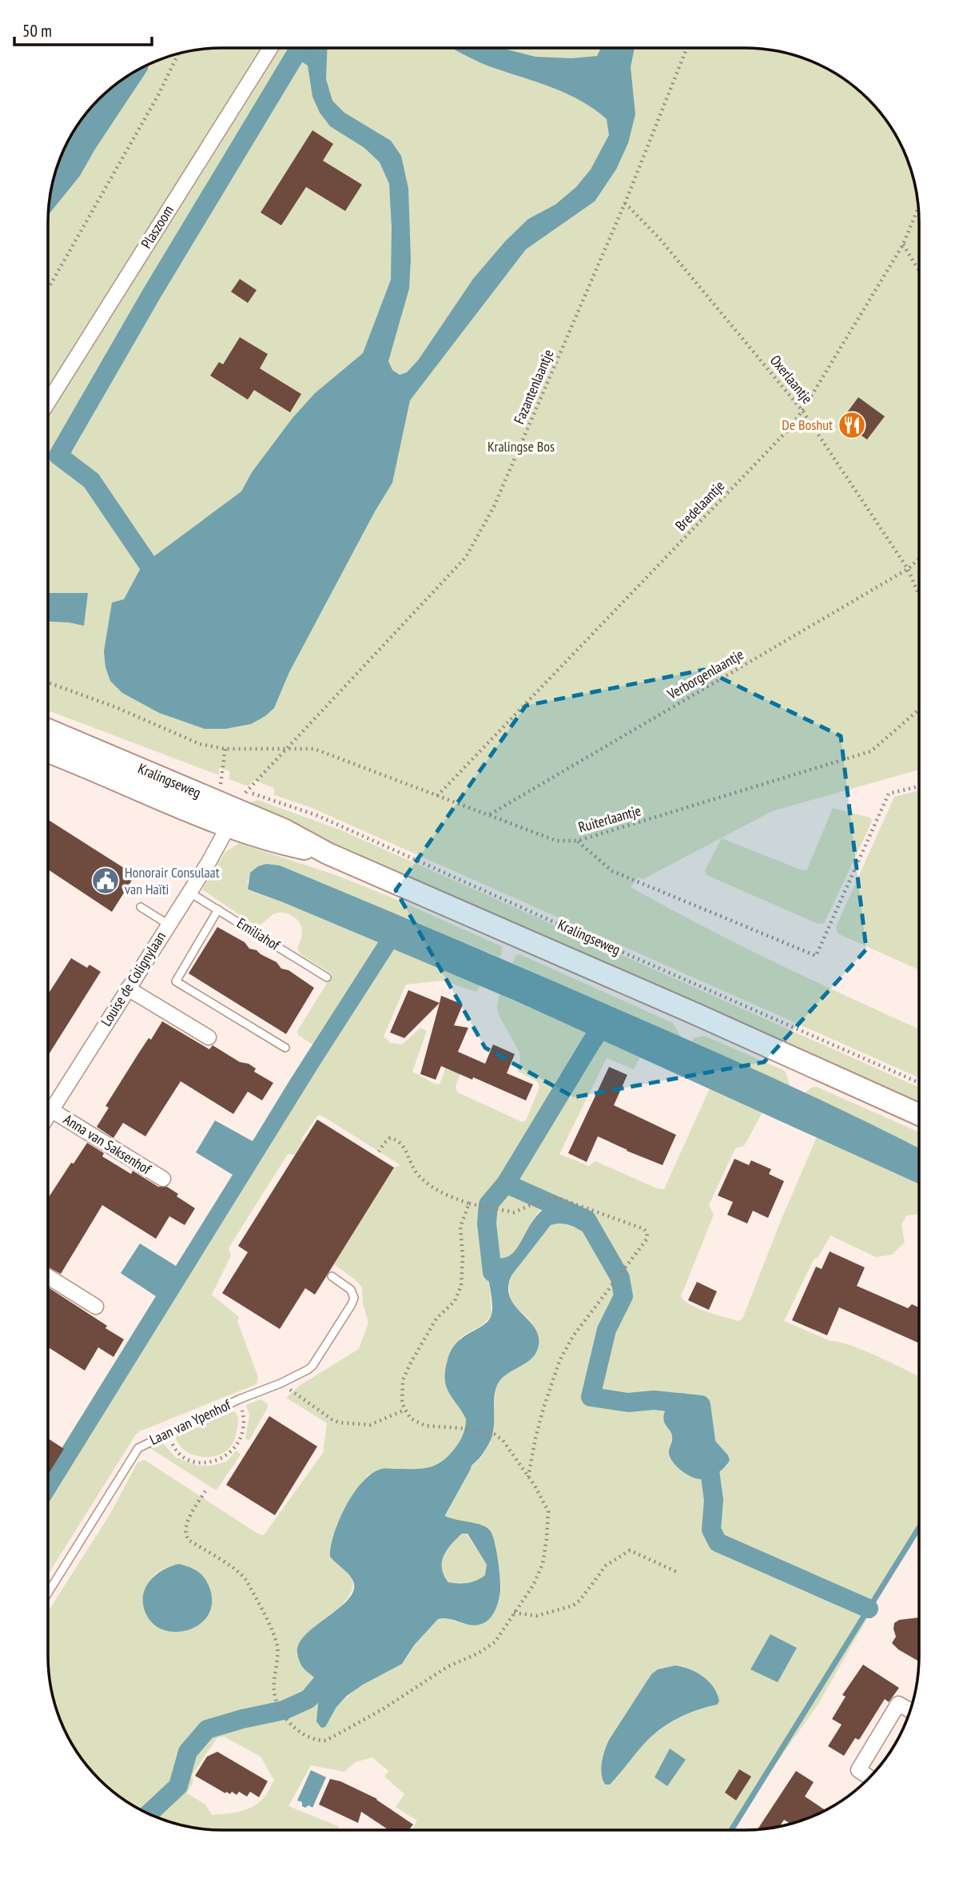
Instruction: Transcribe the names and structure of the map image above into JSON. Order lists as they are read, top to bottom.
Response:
{
  "streets": {
    "main road": ["Kralingseweg"],
    "street": ["Plaszoom", "Louise de Colignylaan", "Anna van Saksenhof"],
    "lane": ["Emiliahof", "Laan van Ypenhof"],
    "path": [
      "Oxerlaantje",
      "Fazantenlaantje",
      "Bredelaantje",
      "Verborgenlaantje",
      "Ruiterlaantje"
    ]
  },
  "crossings": [
    ["Oxerlaantje", "Fazantenlaantje"],
    ["Oxerlaantje", "Bredelaantje"],
    ["Oxerlaantje", "Verborgenlaantje"],
    ["Fazantenlaantje", "Kralingseweg"],
    ["Fazantenlaantje", "Ruiterlaantje"],
    ["Bredelaantje", "Ruiterlaantje"],
    ["Verborgenlaantje", "Ruiterlaantje"],
    ["Kralingseweg", "Louise de Colignylaan"],
    ["Emiliahof", "Louise de Colignylaan"],
    ["Louise de Colignylaan", "Anna van Saksenhof"]
  ],
  "parks": ["Kralingse Bos"],
  "places": {
    "restaurant": ["De Boshut"],
    "public building": ["Honorair Consulaat van Haïti"]
  },
  "scale_bar": "50 m"
}
